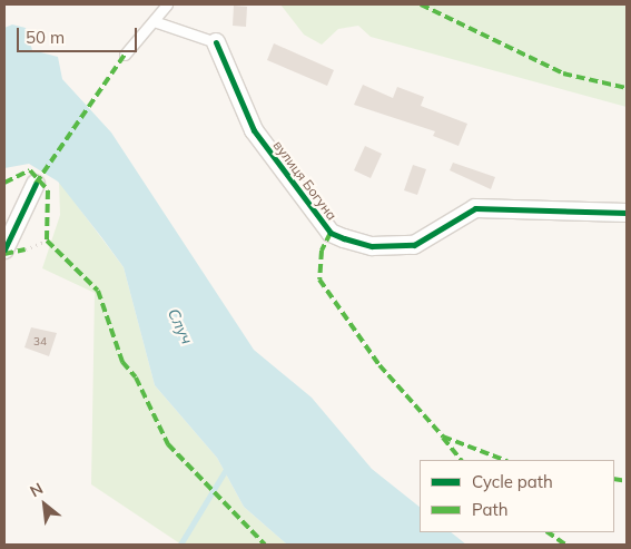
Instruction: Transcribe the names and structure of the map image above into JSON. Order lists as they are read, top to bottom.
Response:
{
  "streets": {
    "street": ["вулиця Богуна"]
  },
  "water": ["Случ"],
  "house_numbers": ["34"],
  "legend": ["Cycle path", "Path"],
  "scale_bar": "50 m",
  "north": "top left"
}
